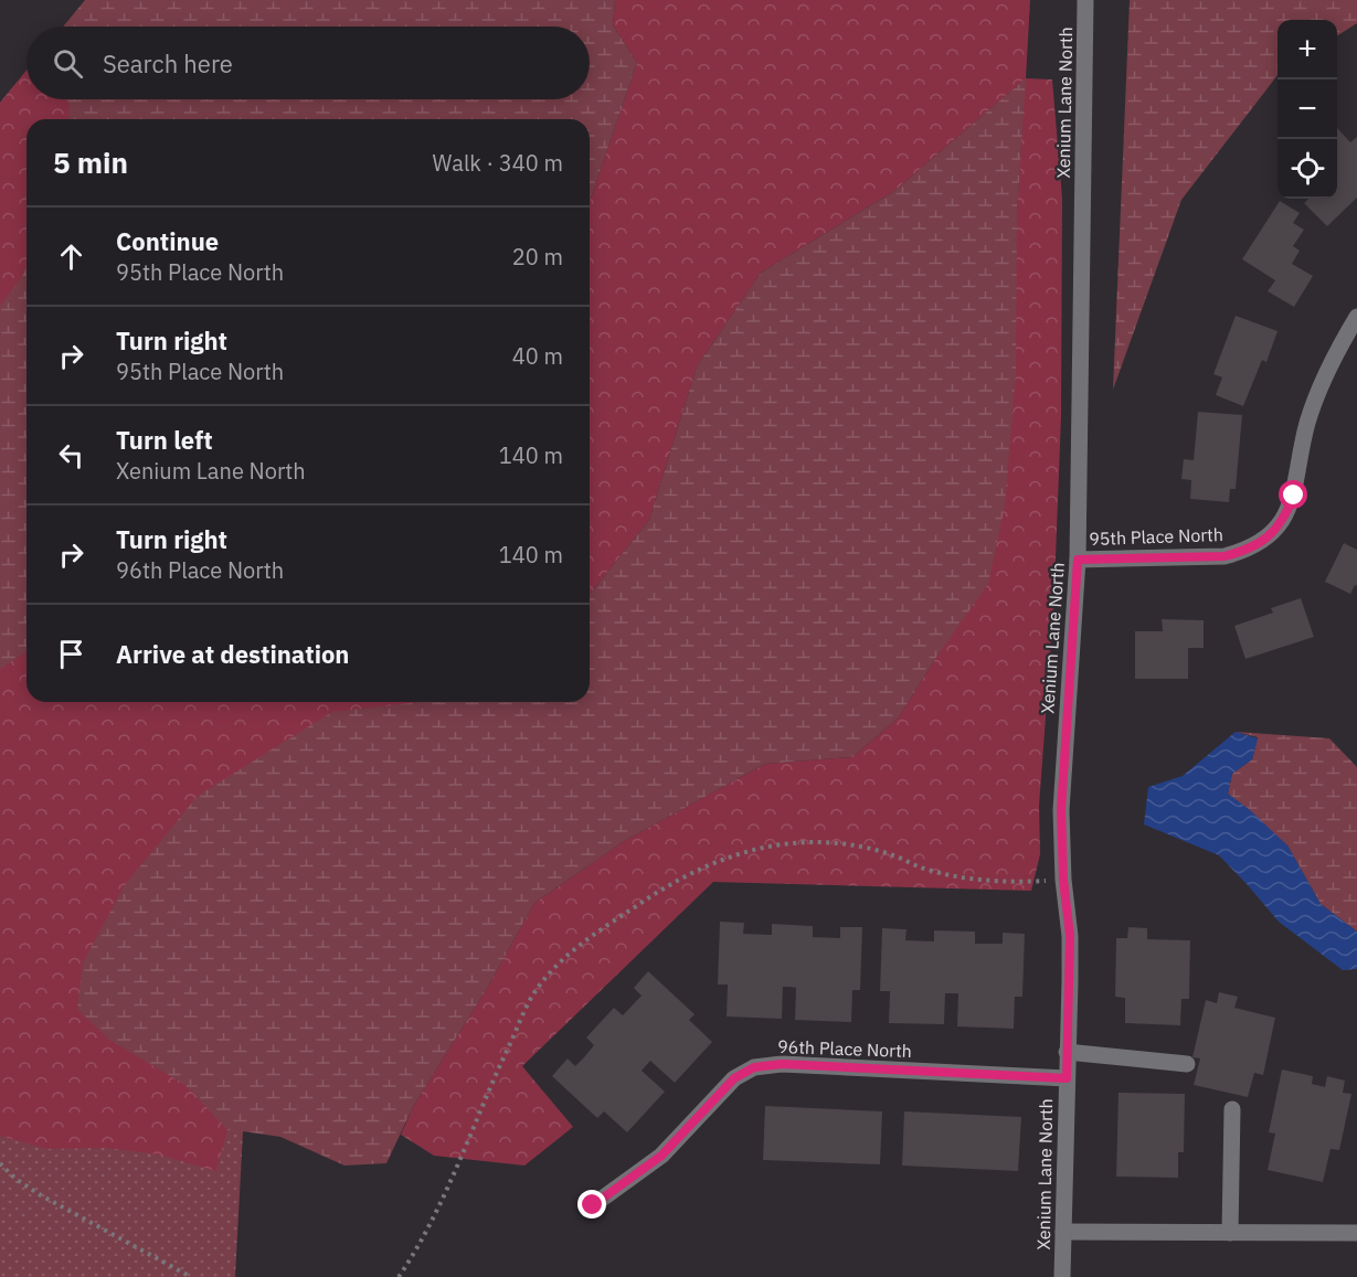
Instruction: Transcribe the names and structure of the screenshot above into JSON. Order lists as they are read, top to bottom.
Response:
{
  "streets": {
    "street": ["Xenium Lane North", "95th Place North", "96th Place North"]
  },
  "crossings": [
    ["Xenium Lane North", "95th Place North"],
    ["Xenium Lane North", "96th Place North"]
  ],
  "page": {
    "map_buttons": ["+", "−"],
    "search": "Search here",
    "heading": ["5 min", "Walk · 340 m"],
    "list": [
      ["Continue", "95th Place North", "20 m"],
      ["Turn right", "95th Place North", "40 m"],
      ["Turn left", "Xenium Lane North", "140 m"],
      ["Turn right", "96th Place North", "140 m"],
      "Arrive at destination"
    ]
  }
}
